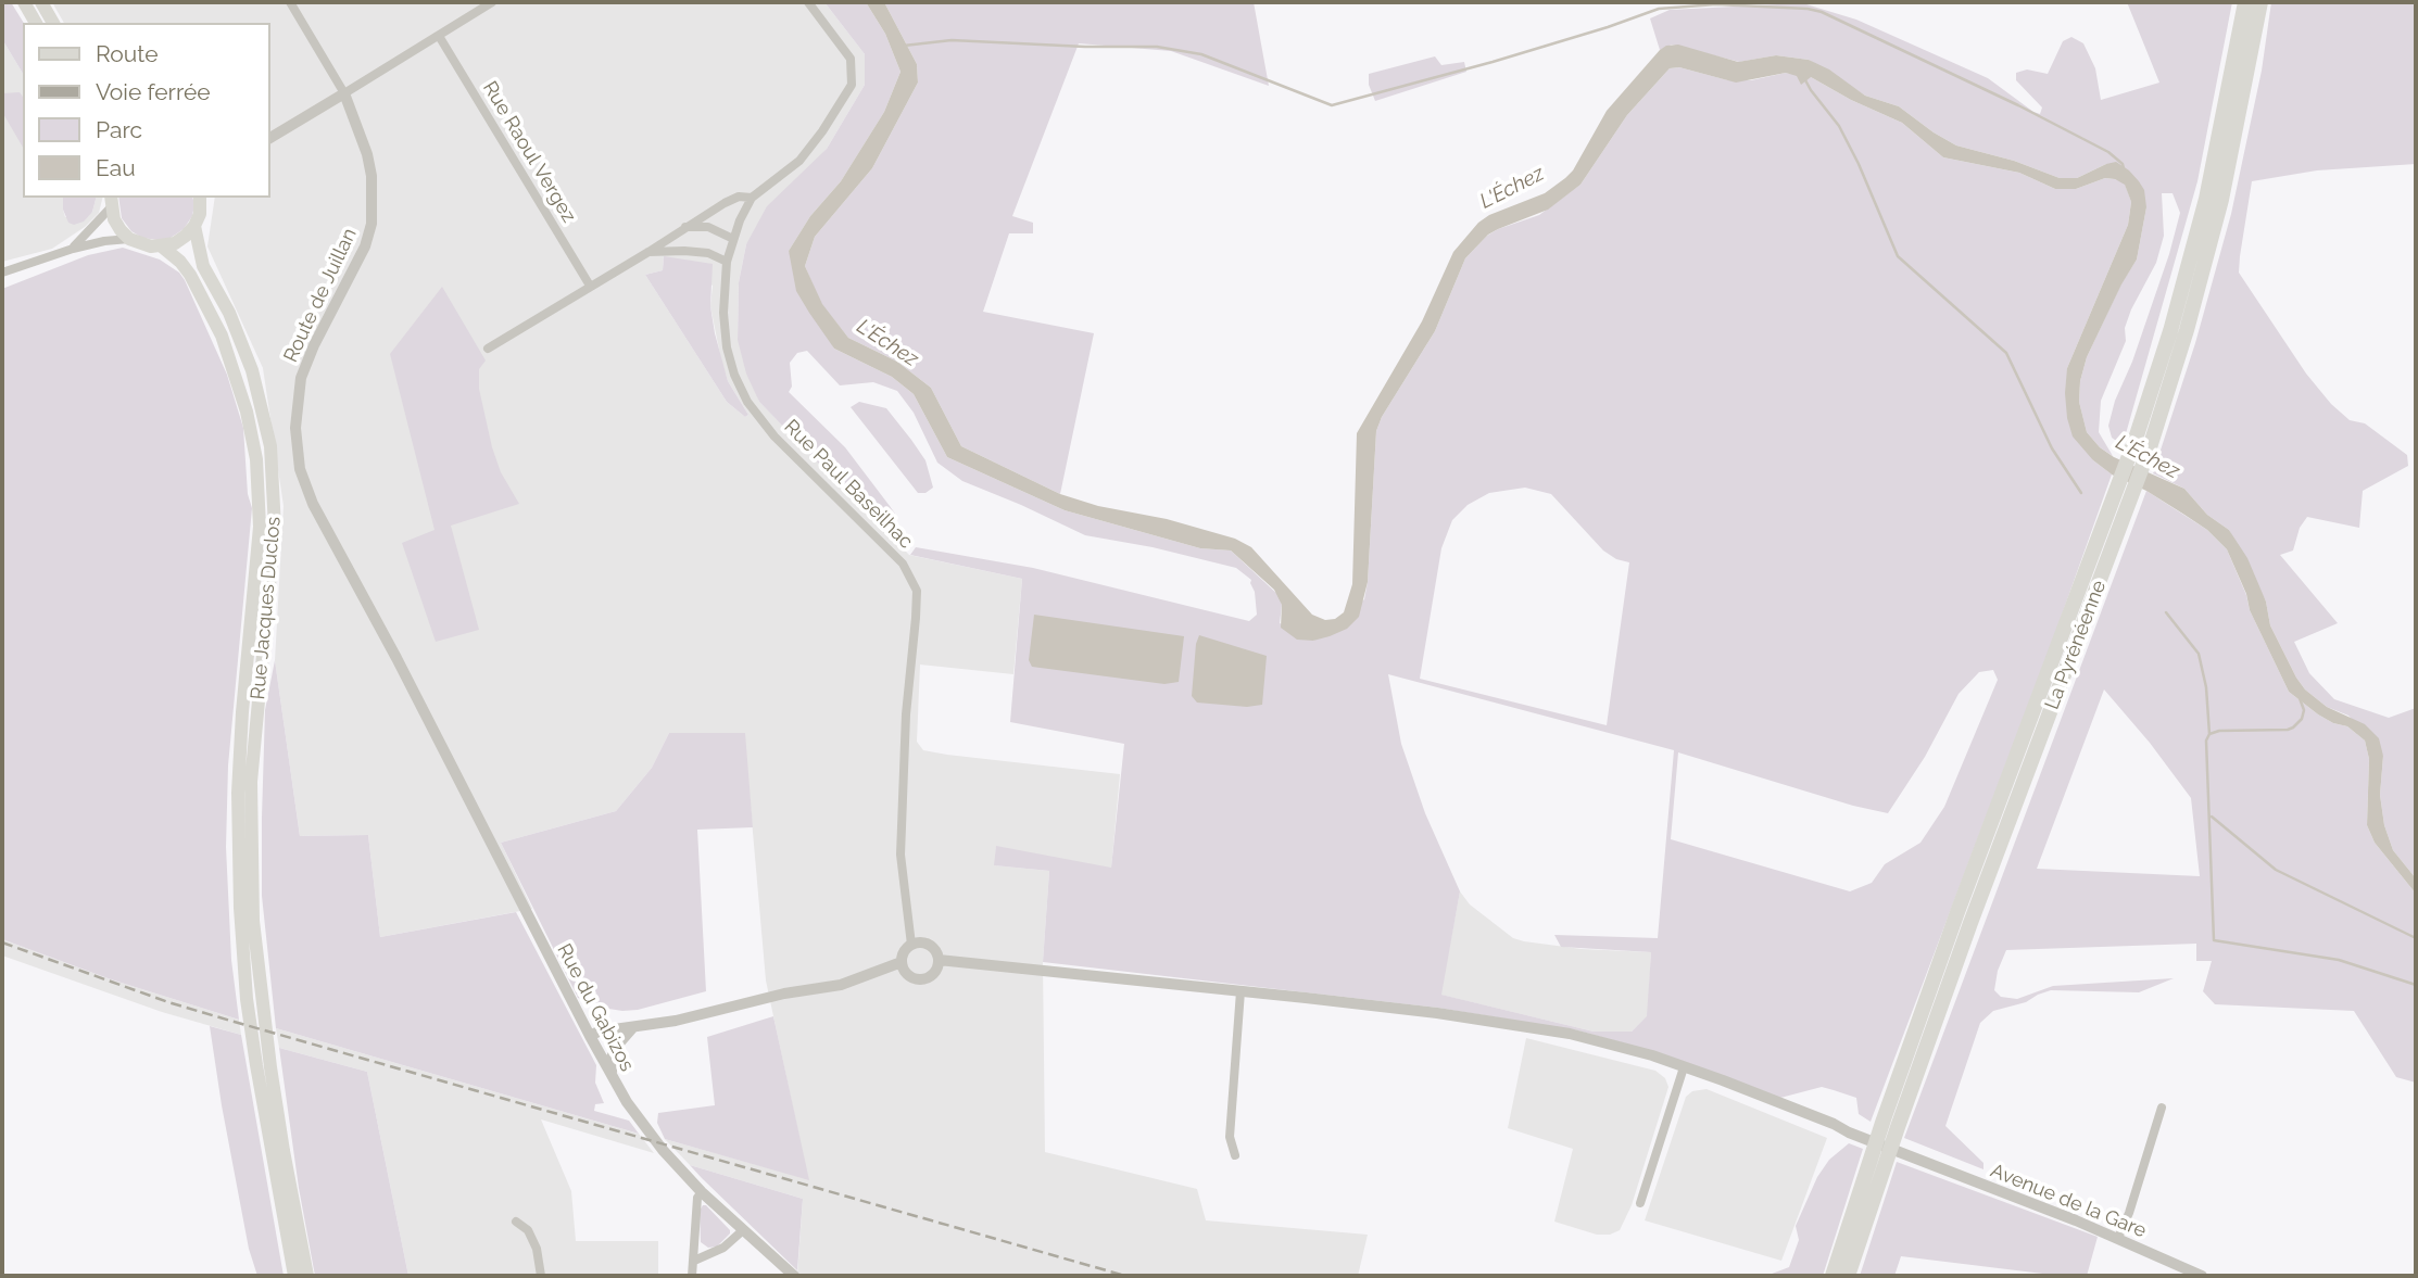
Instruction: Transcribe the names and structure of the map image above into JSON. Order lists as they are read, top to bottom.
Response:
{
  "streets": {
    "highway": ["La Pyrénéenne"],
    "main road": ["Rue Jacques Duclos"],
    "street": [
      "Rue Raoul Vergez",
      "Route de Juillan",
      "Rue Paul Baseilhac",
      "Rue du Gabizos",
      "Avenue de la Gare"
    ]
  },
  "crossings": [
    ["Route de Juillan", "Rue du Gabizos"],
    ["Rue Paul Baseilhac", "Avenue de la Gare"]
  ],
  "water": ["L'Échez"],
  "legend": [
    "Route",
    "Voie ferrée",
    "Parc",
    "Eau"
  ]
}
